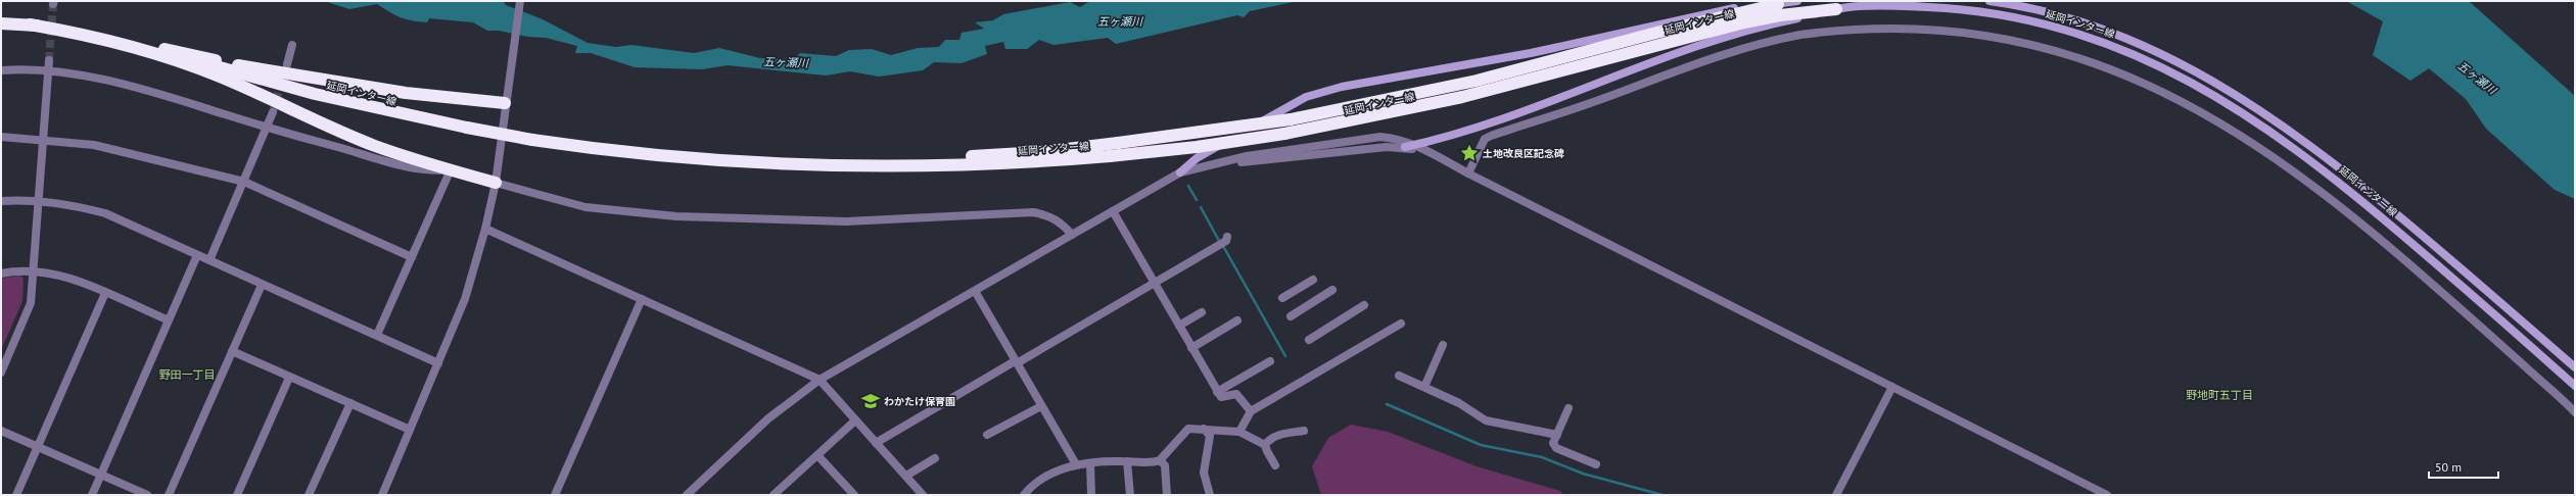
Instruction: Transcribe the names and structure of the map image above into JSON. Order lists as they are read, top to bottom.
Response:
{
  "streets": {
    "highway": ["延岡インター線"]
  },
  "districts": ["野田一丁目", "野地町五丁目"],
  "water": ["五ヶ瀬川"],
  "places": {
    "place": ["土地改良区記念碑"],
    "school or university": ["わかたけ保育園"]
  },
  "scale_bar": "50 m"
}
